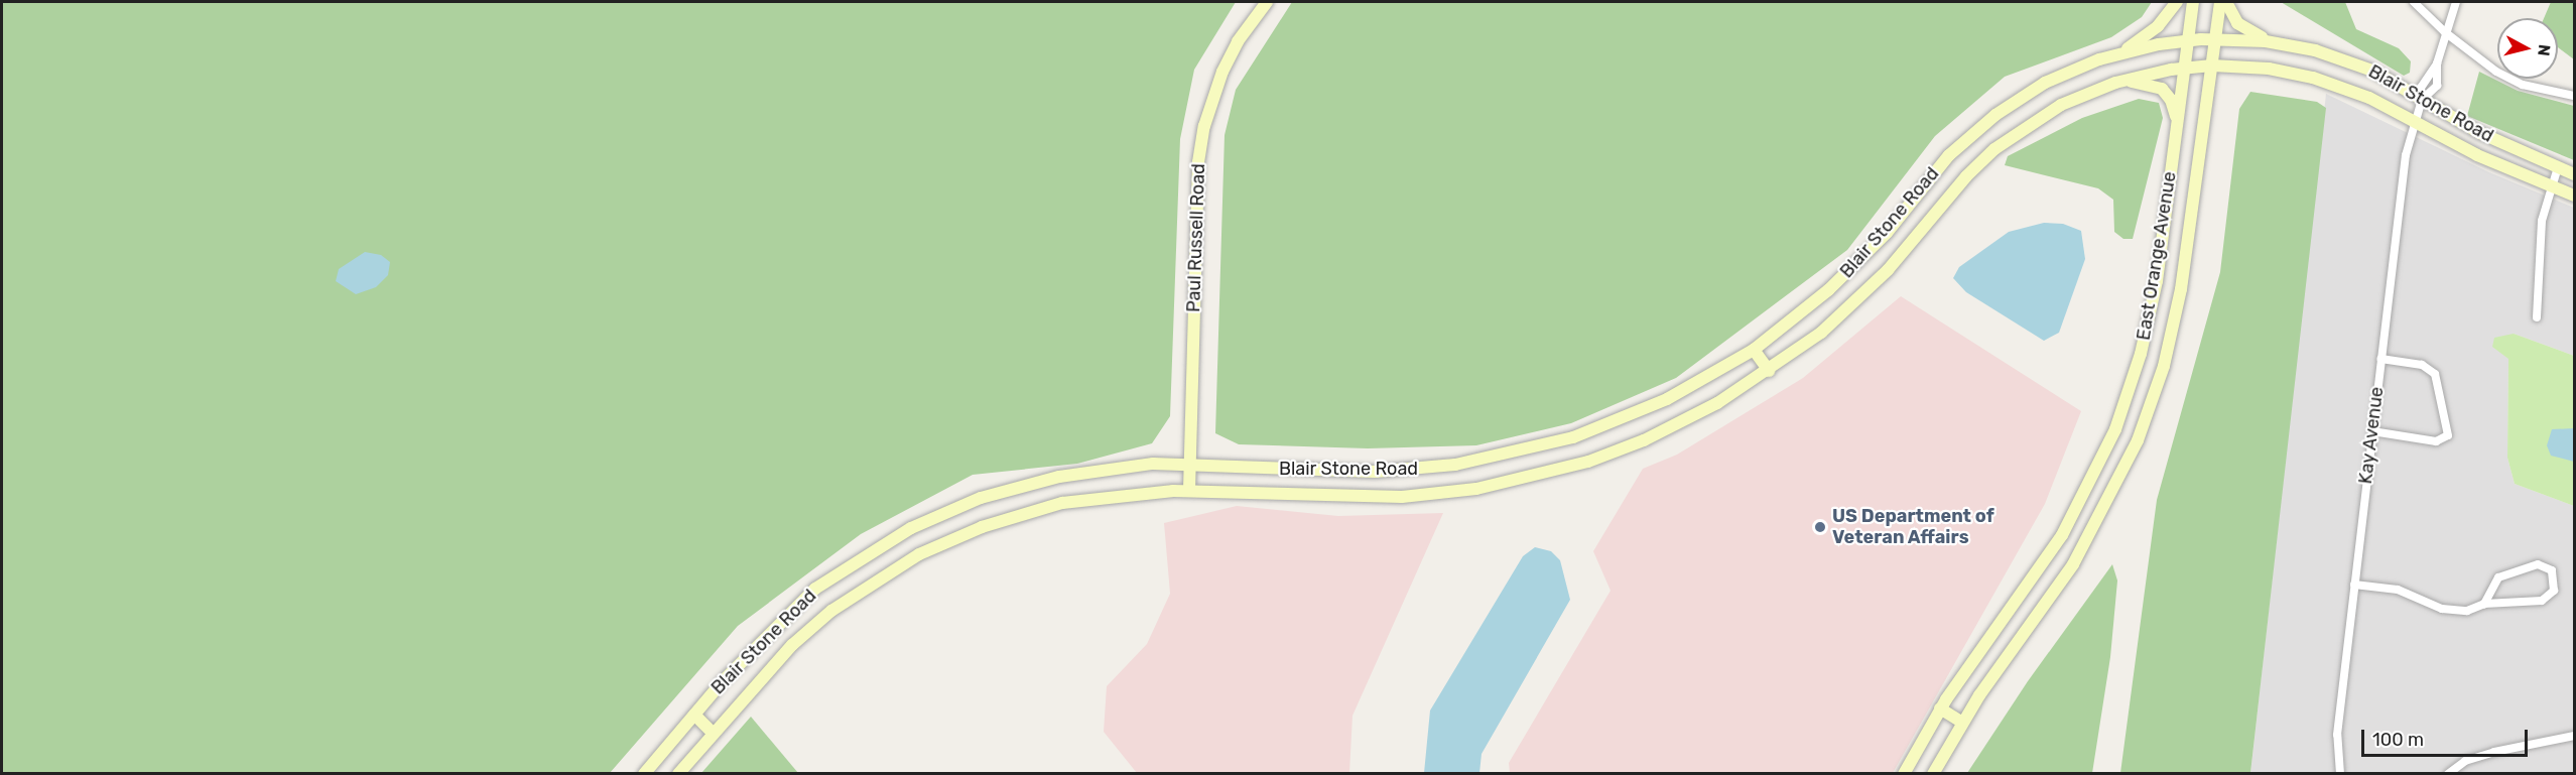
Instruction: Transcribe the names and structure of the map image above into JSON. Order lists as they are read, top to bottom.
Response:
{
  "streets": {
    "main road": ["Blair Stone Road", "Paul Russell Road", "East Orange Avenue"],
    "street": ["Kay Avenue"]
  },
  "crossings": [
    ["Blair Stone Road", "Paul Russell Road"],
    ["Blair Stone Road", "East Orange Avenue"],
    ["Blair Stone Road", "Kay Avenue"]
  ],
  "places": ["US Department of Veteran Affairs"],
  "scale_bar": "100 m",
  "north": "right"
}
